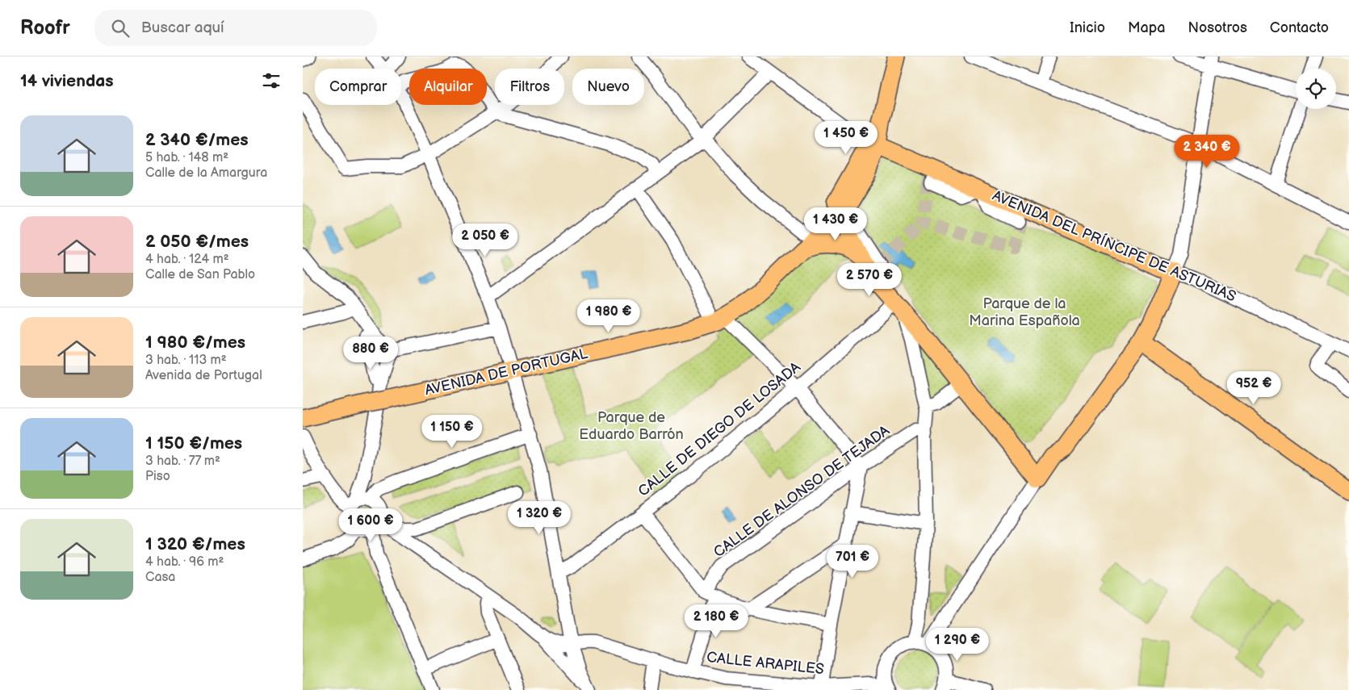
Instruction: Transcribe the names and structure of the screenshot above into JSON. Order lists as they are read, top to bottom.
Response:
{
  "streets": {
    "main road": ["AVENIDA DEL PRÍNCIPE DE ASTURIAS", "AVENIDA DE PORTUGAL"],
    "street": ["CALLE DE DIEGO DE LOSADA", "CALLE DE ALONSO DE TEJADA", "CALLE ARAPILES"]
  },
  "crossings": [
    ["AVENIDA DEL PRÍNCIPE DE ASTURIAS", "AVENIDA DE PORTUGAL"],
    ["CALLE DE ALONSO DE TEJADA", "CALLE ARAPILES"]
  ],
  "parks": ["Parque de la Marina Española", "Parque de Eduardo Barrón"],
  "page": {
    "header": "Roofr",
    "search": "Buscar aquí",
    "nav": [
      "Inicio",
      "Mapa",
      "Nosotros",
      "Contacto"
    ],
    "heading": "14 viviendas",
    "chip": [
      "Comprar",
      "Alquilar",
      "Filtros",
      "Nuevo"
    ],
    "list": [
      {
        "name": "2 340 €/mes",
        "note": "5 hab. · 148 m² · Calle de la Amargura"
      },
      {
        "name": "2 050 €/mes",
        "note": "4 hab. · 124 m² · Calle de San Pablo"
      },
      {
        "name": "1 980 €/mes",
        "note": "3 hab. · 113 m² · Avenida de Portugal"
      },
      {
        "name": "1 150 €/mes",
        "note": "3 hab. · 77 m² · Piso"
      },
      {
        "name": "1 320 €/mes",
        "note": "4 hab. · 96 m² · Casa"
      }
    ],
    "price": [
      "1 450 €",
      "2 340 €",
      "1 430 €",
      "2 050 €",
      "2 570 €",
      "1 980 €",
      "880 €",
      "952 €",
      "1 150 €",
      "1 320 €",
      "1 600 €",
      "701 €",
      "2 180 €",
      "1 290 €"
    ]
  }
}
